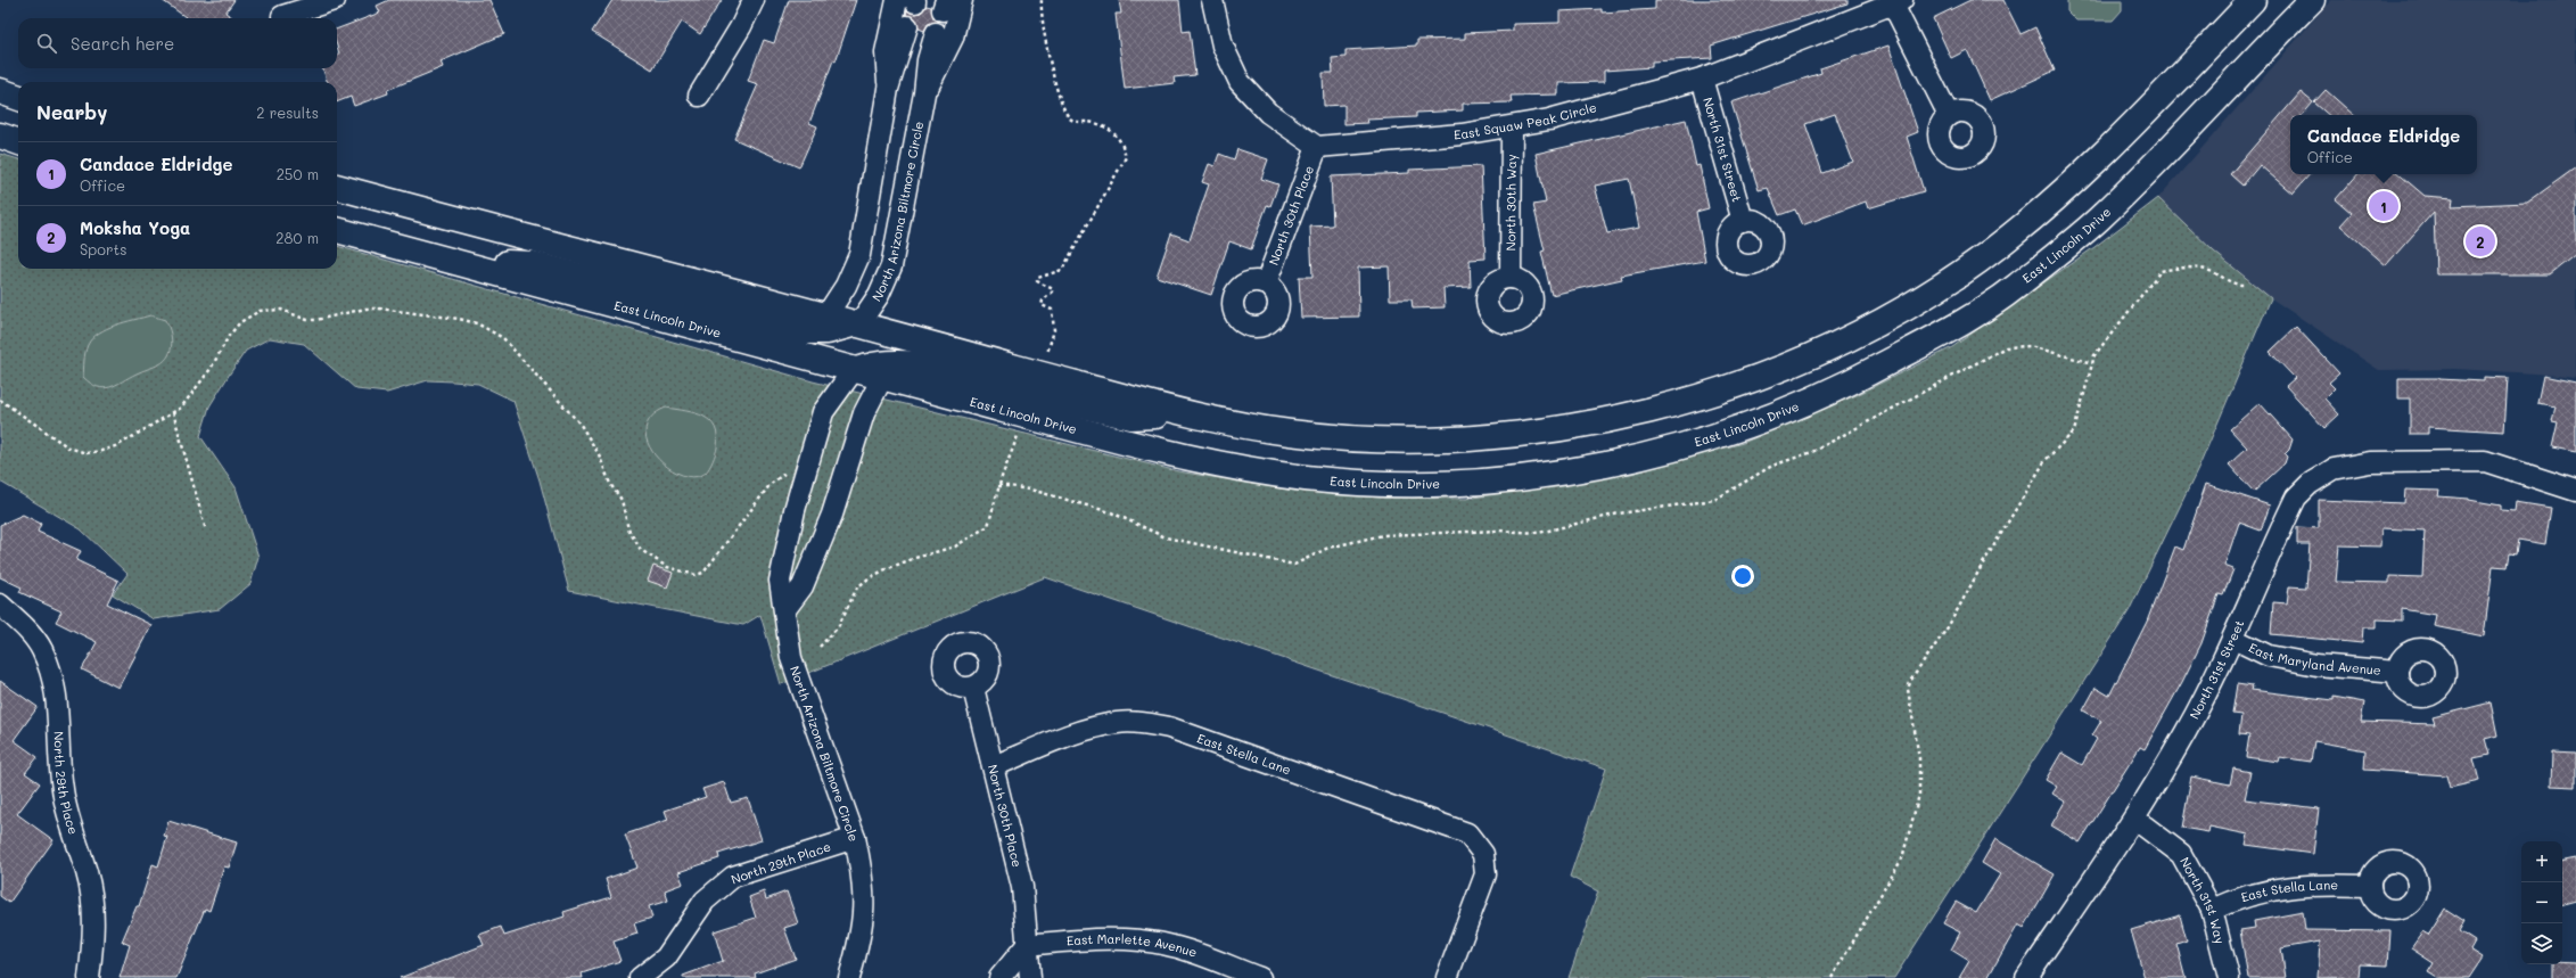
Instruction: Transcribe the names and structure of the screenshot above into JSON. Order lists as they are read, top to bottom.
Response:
{
  "streets": {
    "main road": ["East Lincoln Drive"],
    "street": [
      "East Squaw Peak Circle",
      "North 31st Street",
      "North 30th Way",
      "North Arizona Biltmore Circle",
      "North 30th Place",
      "East Maryland Avenue",
      "East Stella Lane",
      "North 29th Place",
      "North 31st Way",
      "East Marlette Avenue"
    ]
  },
  "crossings": [
    ["East Squaw Peak Circle", "North 31st Street"],
    ["East Squaw Peak Circle", "North 30th Way"],
    ["East Squaw Peak Circle", "North 30th Place"],
    ["North 31st Street", "East Maryland Avenue"],
    ["North 31st Street", "North 31st Way"],
    ["North Arizona Biltmore Circle", "East Lincoln Drive"],
    ["North Arizona Biltmore Circle", "North 29th Place"],
    ["North 30th Place", "East Stella Lane"],
    ["North 30th Place", "East Marlette Avenue"],
    ["East Stella Lane", "North 31st Way"]
  ],
  "page": {
    "search": "Search here",
    "heading": ["Nearby", "2 results"],
    "popup": ["Candace Eldridge", "Office"],
    "list": [
      {
        "mark": "1",
        "name": "Candace Eldridge",
        "note": "Office",
        "value": "250 m"
      },
      {
        "mark": "2",
        "name": "Moksha Yoga",
        "note": "Sports",
        "value": "280 m"
      }
    ],
    "pins": ["1", "2"],
    "map_buttons": ["+", "−"]
  }
}
